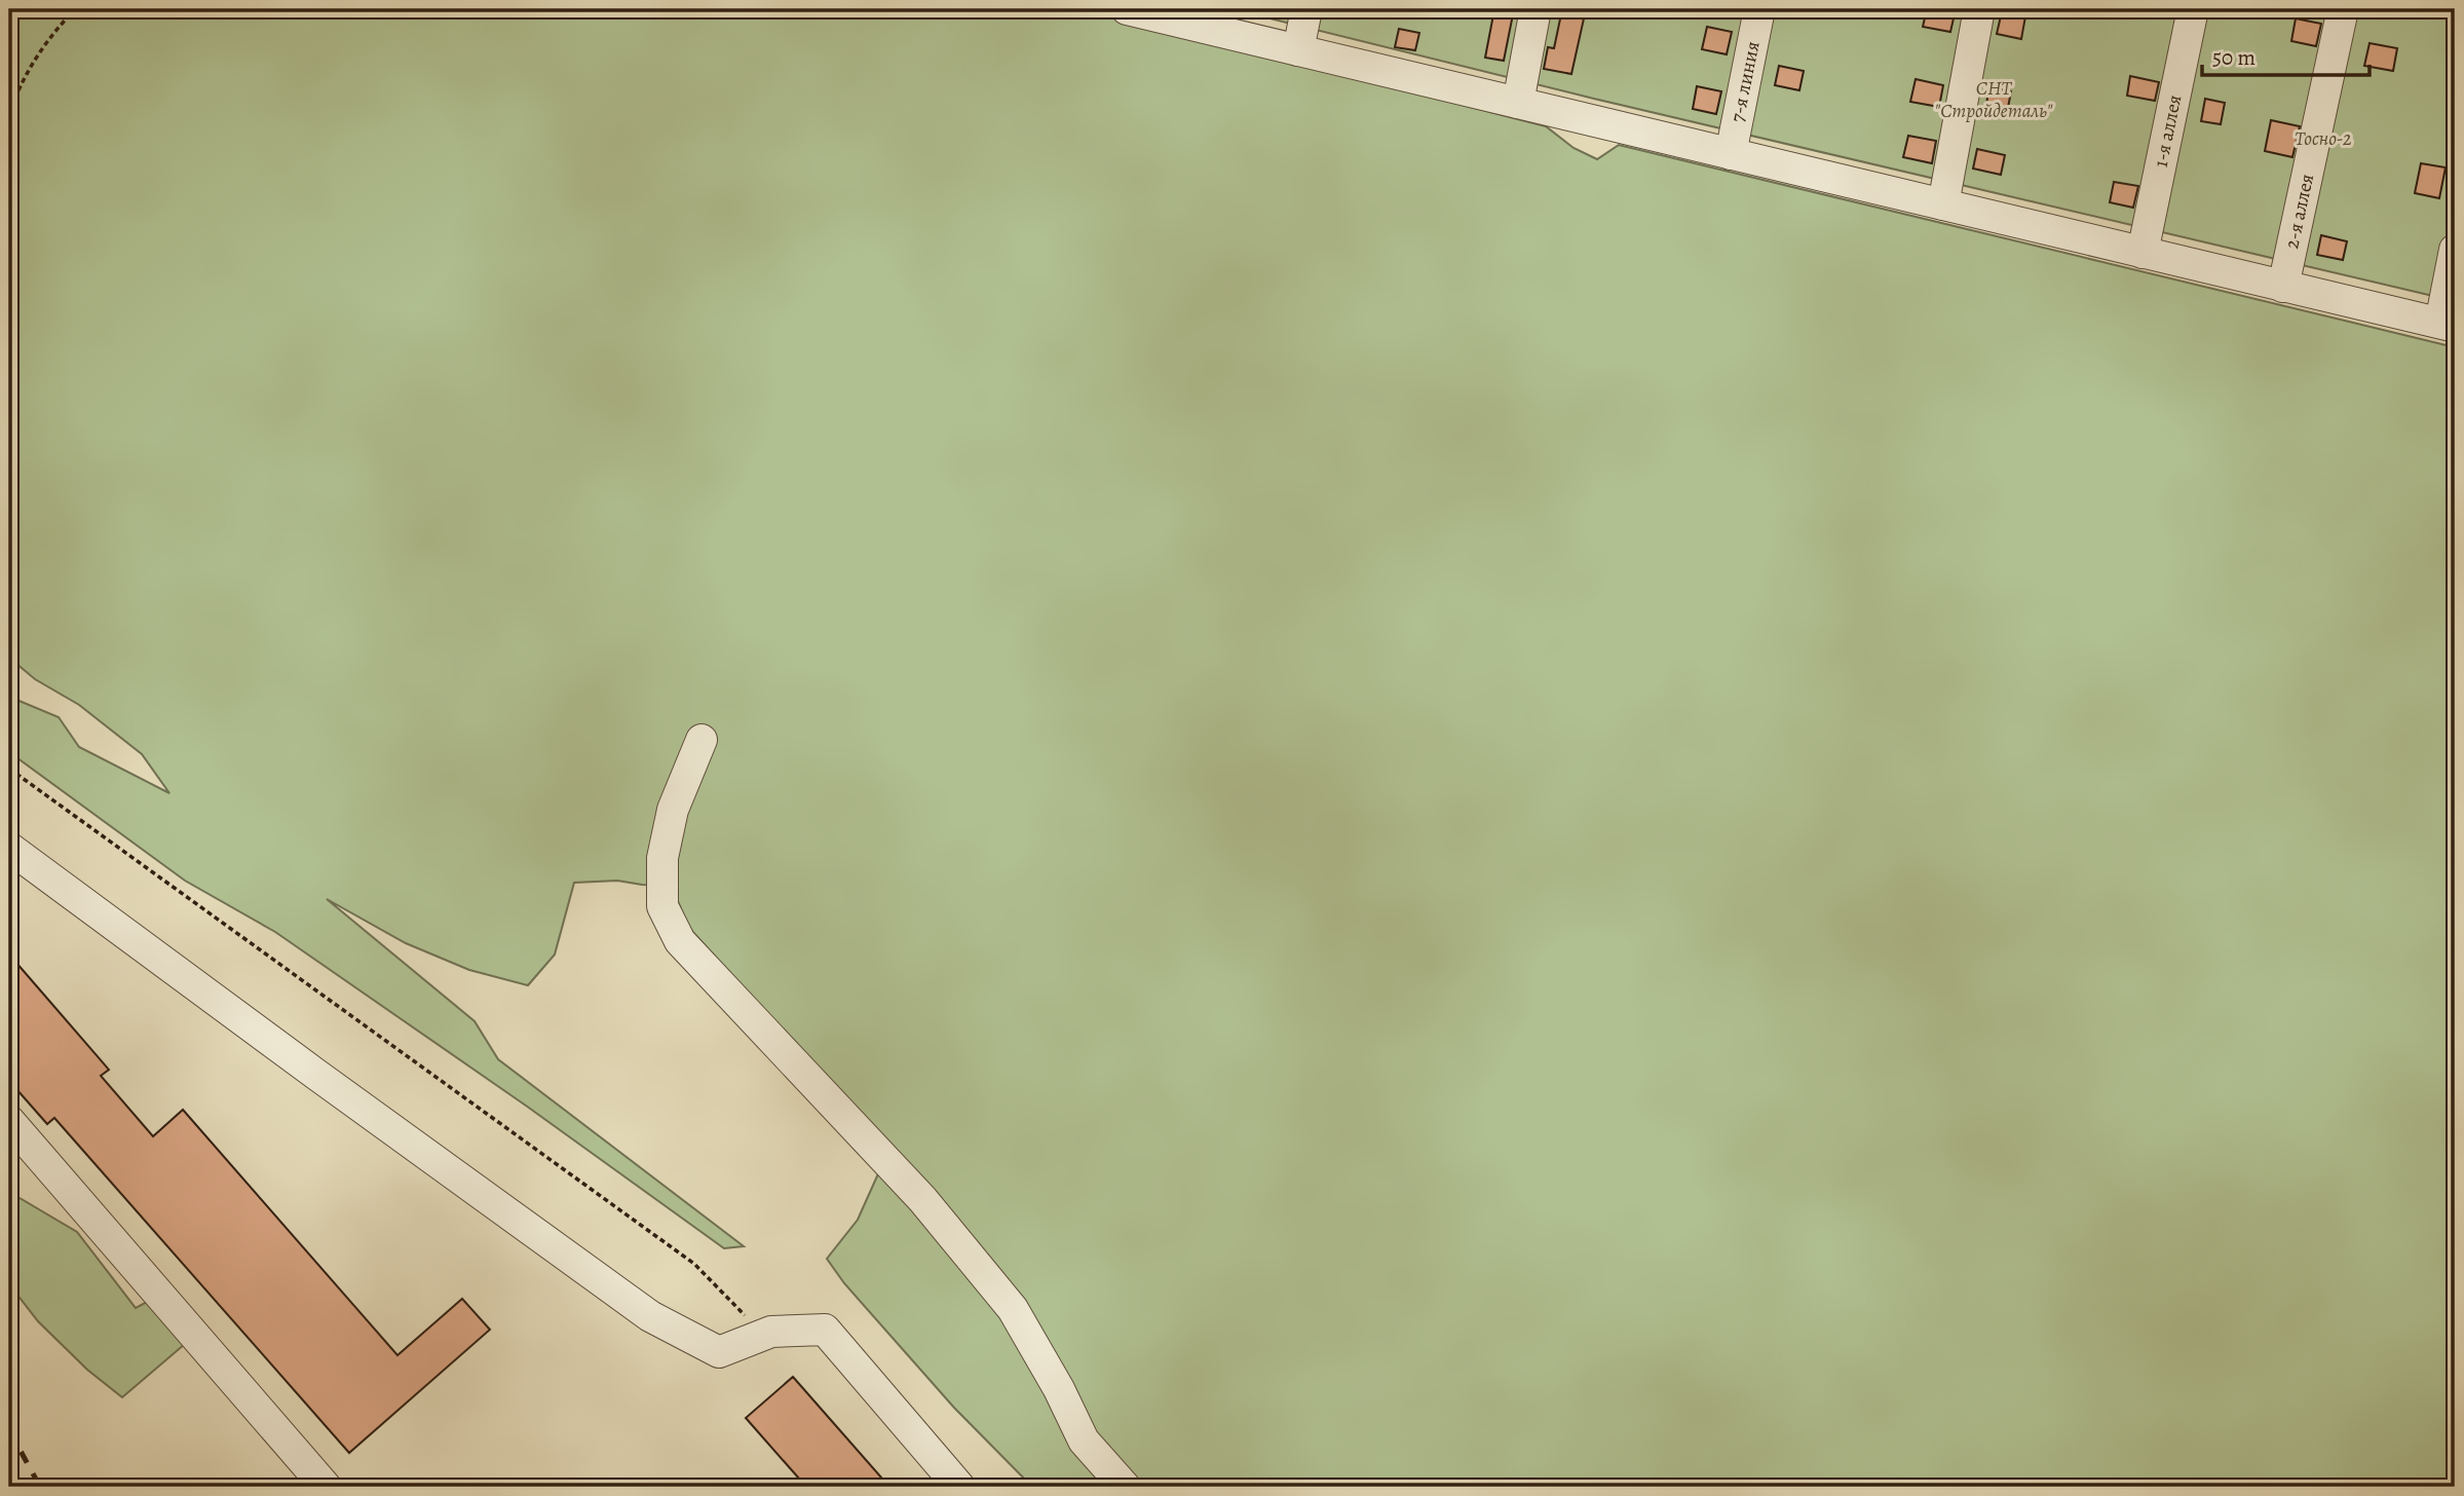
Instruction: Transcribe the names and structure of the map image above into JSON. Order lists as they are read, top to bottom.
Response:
{
  "streets": {
    "street": ["7-я линия", "1-я аллея", "2-я аллея"]
  },
  "parks": ["СНТ \"Стройдеталь\"", "Тосно-2"],
  "scale_bar": "50 m"
}
